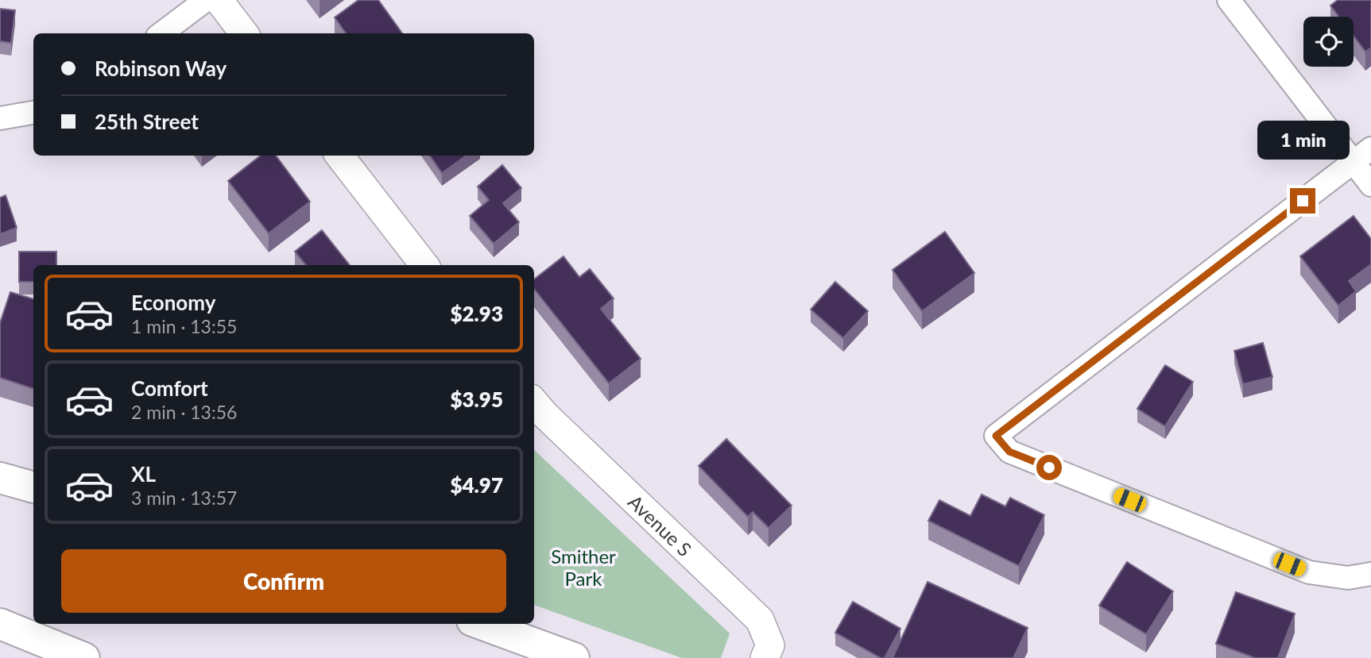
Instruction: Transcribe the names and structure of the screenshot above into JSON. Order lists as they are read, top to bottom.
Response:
{
  "streets": {
    "street": ["Avenue S"]
  },
  "parks": ["Smither Park"],
  "page": {
    "banner": ["Robinson Way", "25th Street"],
    "bubble": "1 min",
    "list": [
      {
        "name": "Economy",
        "note": "1 min · 13:55",
        "value": "$2.93"
      },
      {
        "name": "Comfort",
        "note": "2 min · 13:56",
        "value": "$3.95"
      },
      {
        "name": "XL",
        "note": "3 min · 13:57",
        "value": "$4.97"
      }
    ],
    "buttons": "Confirm"
  }
}
